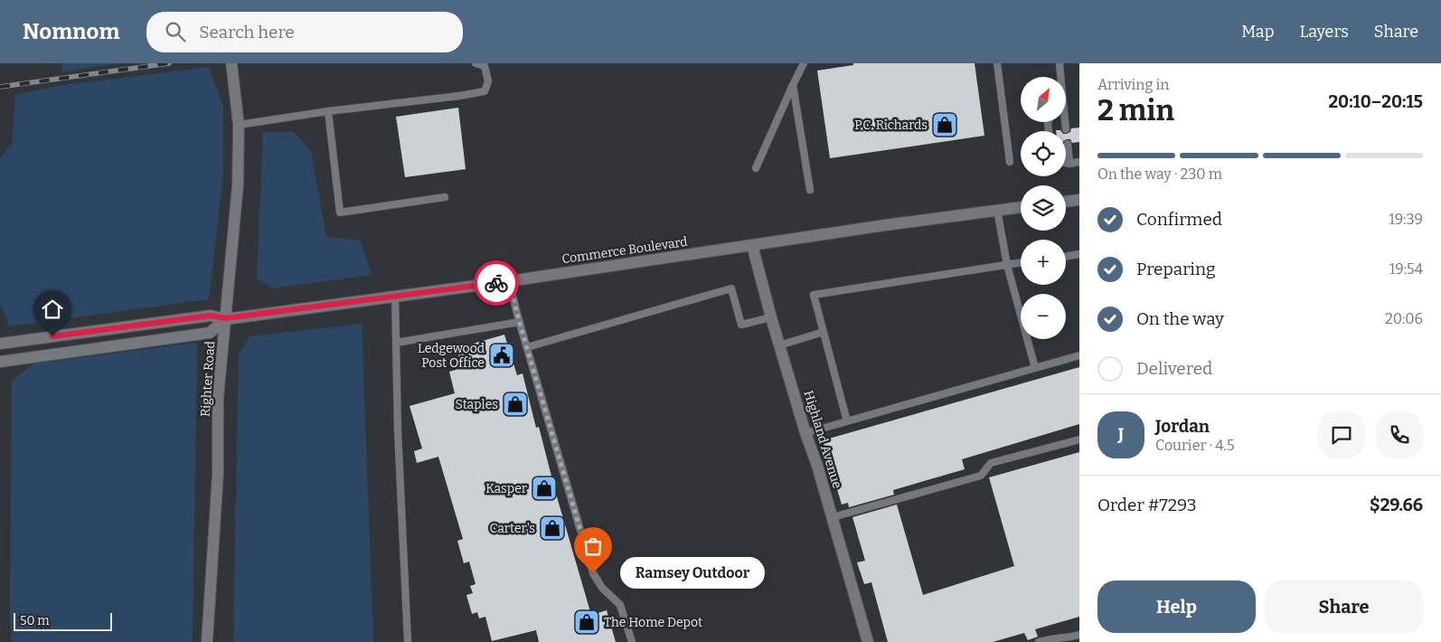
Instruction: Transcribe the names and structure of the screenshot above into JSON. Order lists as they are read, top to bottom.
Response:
{
  "streets": {
    "street": ["Commerce Boulevard", "Righter Road", "Highland Avenue"]
  },
  "crossings": [
    ["Commerce Boulevard", "Righter Road"],
    ["Commerce Boulevard", "Highland Avenue"]
  ],
  "places": {
    "shop": [
      "P.C. Richards",
      "Staples",
      "Kasper",
      "Carter's",
      "The Home Depot"
    ],
    "public building": ["Ledgewood Post Office"],
    "other": ["Ramsey Outdoor"]
  },
  "scale_bar": "50 m",
  "north": "top right",
  "page": {
    "header": "Nomnom",
    "search": "Search here",
    "nav": ["Map", "Layers", "Share"],
    "heading": ["2 min", "Arriving in", "20:10–20:15"],
    "panel": [
      "Jordan",
      "Courier · 4.5",
      "Order #7293",
      "$29.66"
    ],
    "map_buttons": ["+", "−"],
    "bar": "On the way · 230 m",
    "list": [
      ["Confirmed", "19:39"],
      ["Preparing", "19:54"],
      ["On the way", "20:06"],
      "Delivered"
    ],
    "round": "J",
    "bubble": "Ramsey Outdoor",
    "buttons": ["Help", "Share"],
    "scale": "50 m"
  }
}
